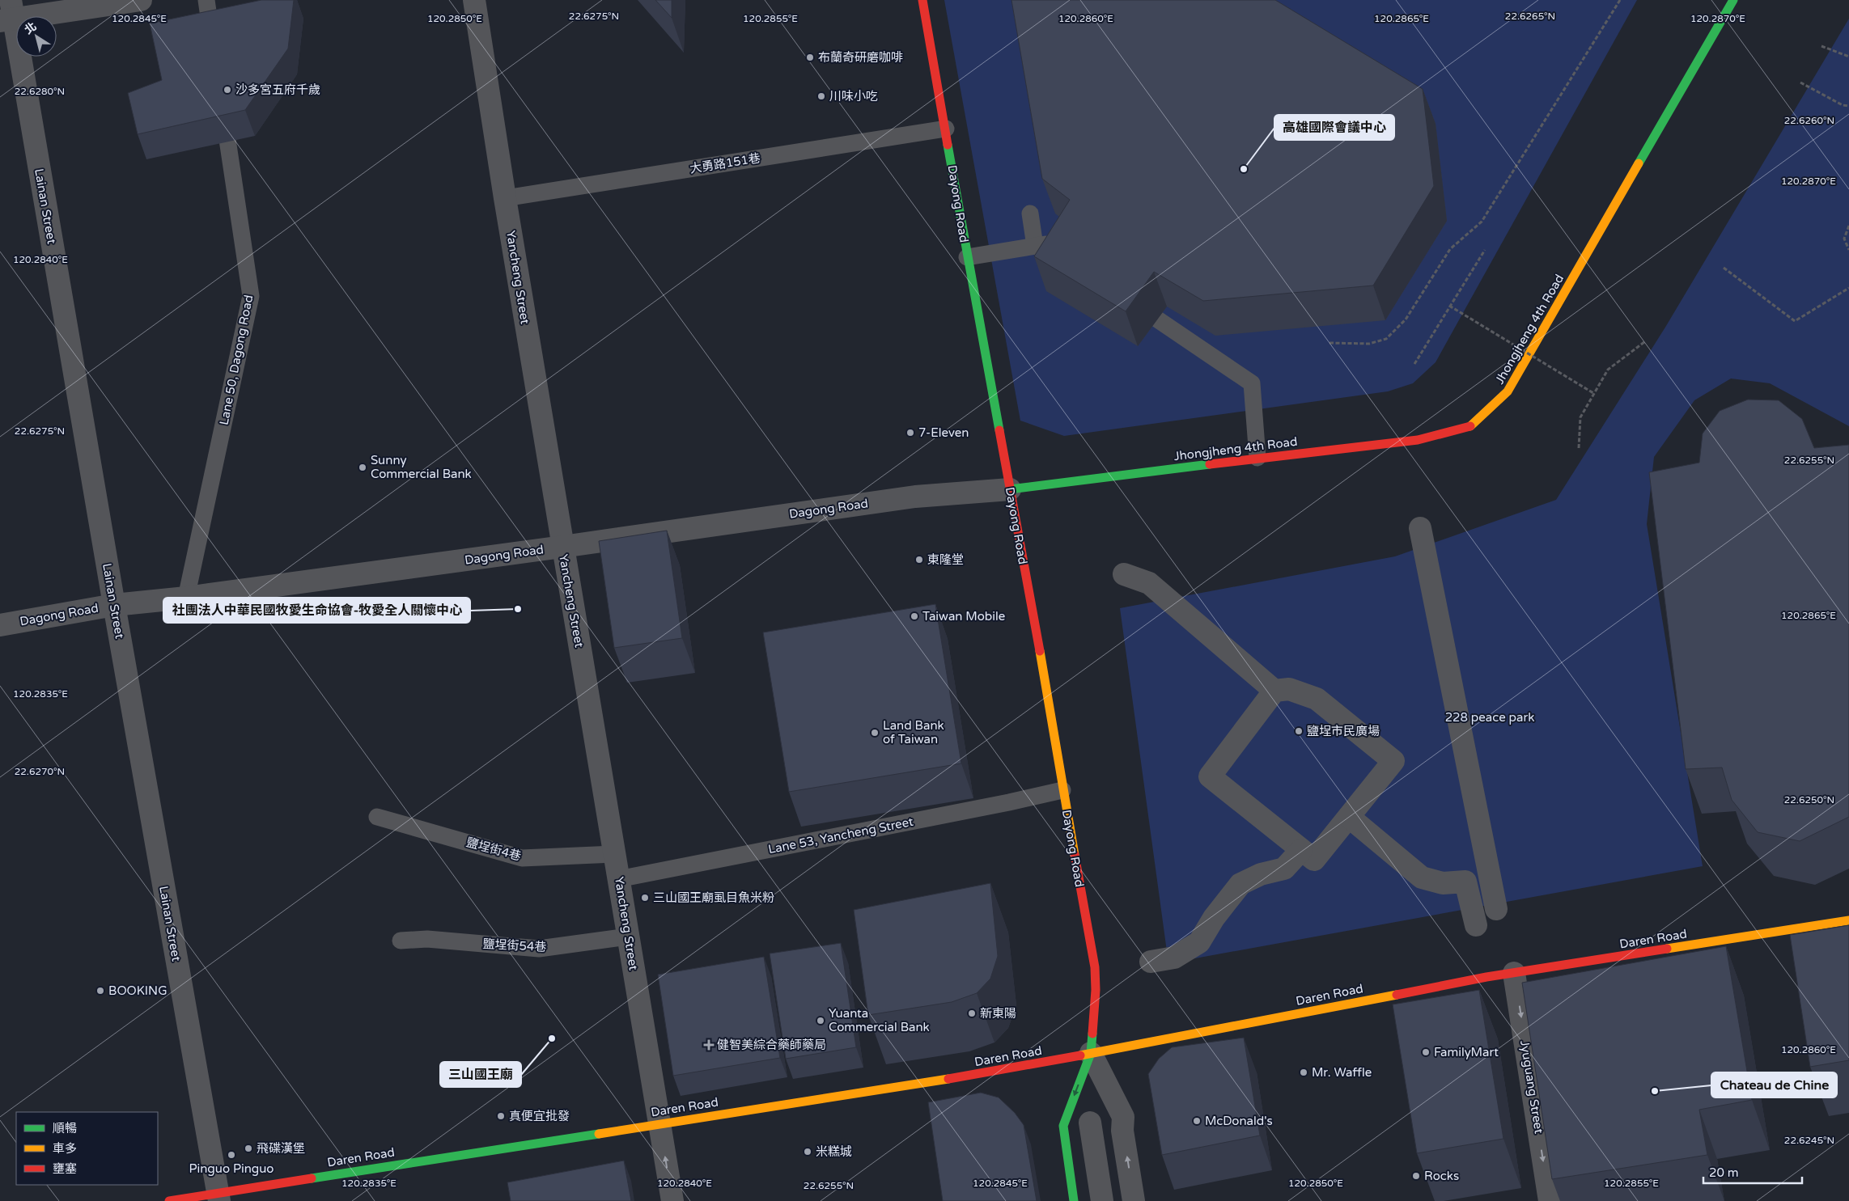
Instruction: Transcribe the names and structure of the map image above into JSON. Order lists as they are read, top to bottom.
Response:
{
  "streets": {
    "street": [
      "Dayong Road",
      "Lainan Street",
      "Yancheng Street",
      "Jhongjheng 4th Road",
      "Dagong Road",
      "Daren Road",
      "Jyuguang Street"
    ],
    "lane": [
      "大勇路151巷",
      "Lane 50, Dagong Road",
      "Lane 53, Yancheng Street",
      "鹽埕街4巷",
      "鹽埕街54巷"
    ]
  },
  "crossings": [
    ["大勇路151巷", "Dayong Road"],
    ["大勇路151巷", "Yancheng Street"],
    ["Dayong Road", "Jhongjheng 4th Road"],
    ["Dayong Road", "Dagong Road"],
    ["Dayong Road", "Lane 53, Yancheng Street"],
    ["Dayong Road", "Daren Road"],
    ["Lainan Street", "Dagong Road"],
    ["Lainan Street", "Daren Road"],
    ["Yancheng Street", "Dagong Road"],
    ["Yancheng Street", "Lane 53, Yancheng Street"],
    ["Yancheng Street", "鹽埕街4巷"],
    ["Yancheng Street", "Daren Road"],
    ["Yancheng Street", "鹽埕街54巷"],
    ["Jhongjheng 4th Road", "Dagong Road"],
    ["Lane 50, Dagong Road", "Dagong Road"],
    ["Daren Road", "Jyuguang Street"]
  ],
  "one_way": ["Jyuguang Street"],
  "parks": ["228 peace park"],
  "places": {
    "other": [
      "布蘭奇研磨咖啡",
      "沙多宮五府千歲",
      "川味小吃",
      "高雄國際會議中心",
      "7-Eleven",
      "Sunny Commercial Bank",
      "東隆堂",
      "社團法人中華民國牧愛生命協會-牧愛全人關懷中心",
      "Taiwan Mobile",
      "鹽埕市民廣場",
      "Land Bank of Taiwan",
      "三山國王廟虱目魚米粉",
      "BOOKING",
      "新東陽",
      "Yuanta Commercial Bank",
      "三山國王廟",
      "FamilyMart",
      "Mr. Waffle",
      "Chateau de Chine",
      "真便宜批發",
      "McDonald's",
      "飛碟漢堡",
      "米糕城",
      "Pinguo Pinguo",
      "Rocks"
    ],
    "health": ["健智美綜合藥師藥局"]
  },
  "legend": ["順暢", "車多", "壅塞"],
  "scale_bar": "20 m",
  "north": "top left",
  "coordinates": [
    "22.6275°N",
    "22.6265°N",
    "120.2845°E",
    "120.2850°E",
    "120.2855°E",
    "120.2860°E",
    "120.2865°E",
    "120.2870°E",
    "22.6280°N",
    "22.6260°N",
    "120.2840°E",
    "22.6255°N",
    "120.2835°E",
    "22.6270°N",
    "22.6250°N",
    "22.6245°N"
  ]
}
